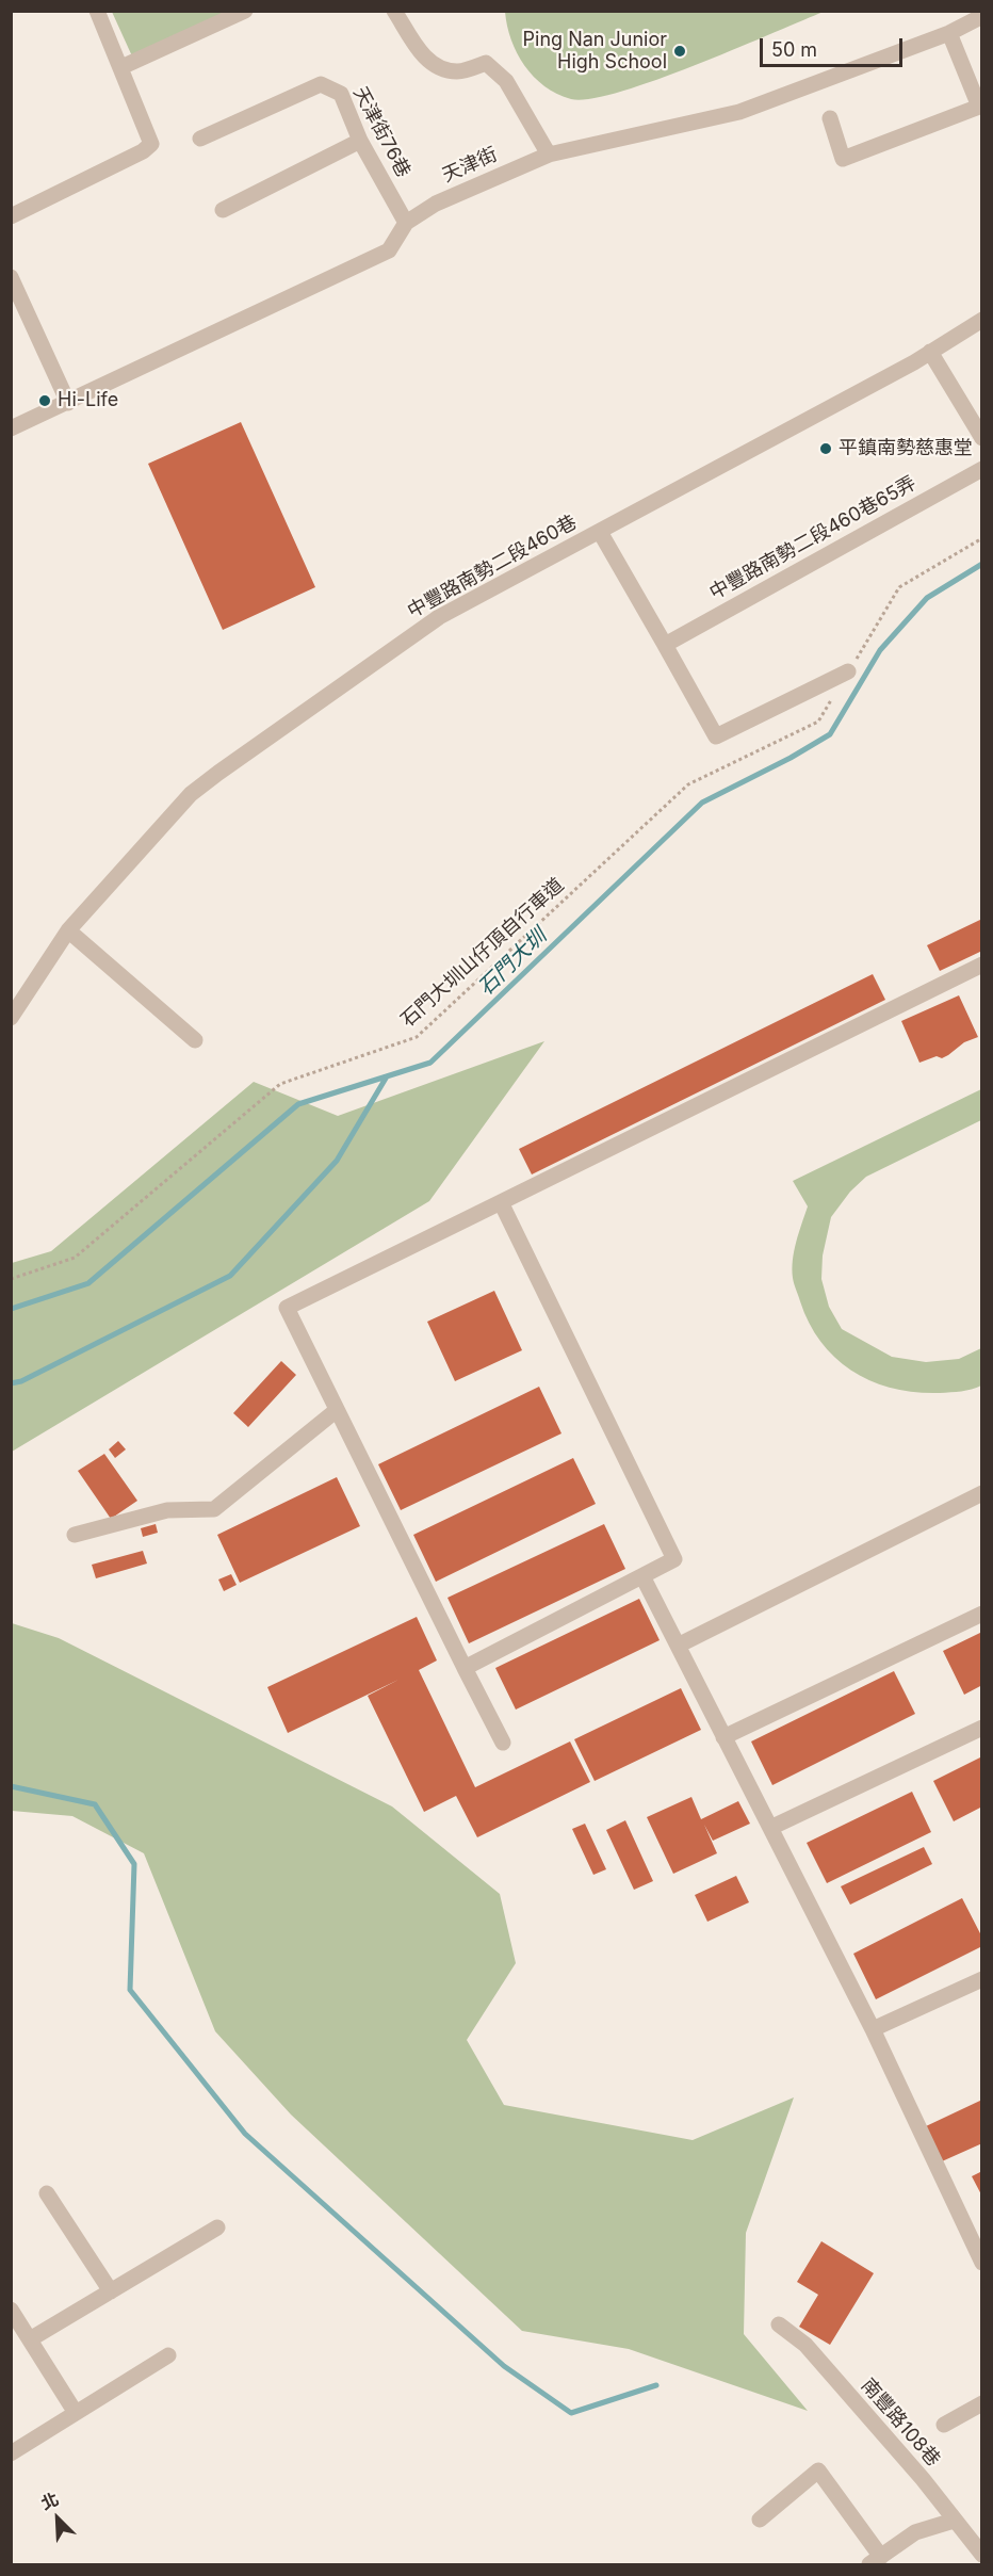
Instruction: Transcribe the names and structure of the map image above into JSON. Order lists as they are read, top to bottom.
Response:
{
  "streets": {
    "street": [
      "天津街76巷",
      "天津街",
      "中豐路南勢二段460巷65弄",
      "中豐路南勢二段460巷",
      "南豐路108巷"
    ],
    "path": ["石門大圳山仔頂自行車道"]
  },
  "crossings": [
    ["天津街76巷", "天津街"]
  ],
  "water": ["石門大圳"],
  "places": ["Ping Nan Junior High School", "Hi-Life", "平鎮南勢慈惠堂"],
  "scale_bar": "50 m",
  "north": "top left"
}
